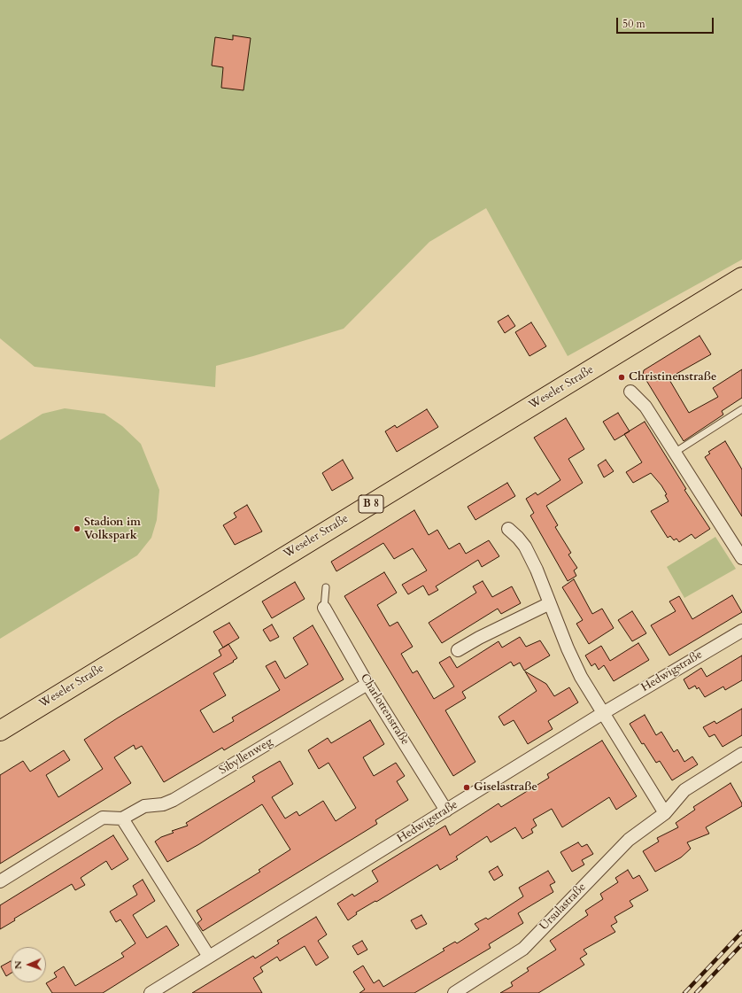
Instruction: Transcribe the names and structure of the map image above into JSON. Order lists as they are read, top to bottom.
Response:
{
  "streets": {
    "main road": ["Weseler Straße", "B 8"],
    "street": [
      "Hedwigstraße",
      "Charlottenstraße",
      "Sibyllenweg",
      "Ursulastraße"
    ]
  },
  "crossings": [
    ["Hedwigstraße", "Charlottenstraße"],
    ["Charlottenstraße", "Sibyllenweg"]
  ],
  "places": ["Christinenstraße", "Stadion im Volkspark", "Giselastraße"],
  "scale_bar": "50 m",
  "north": "left"
}
